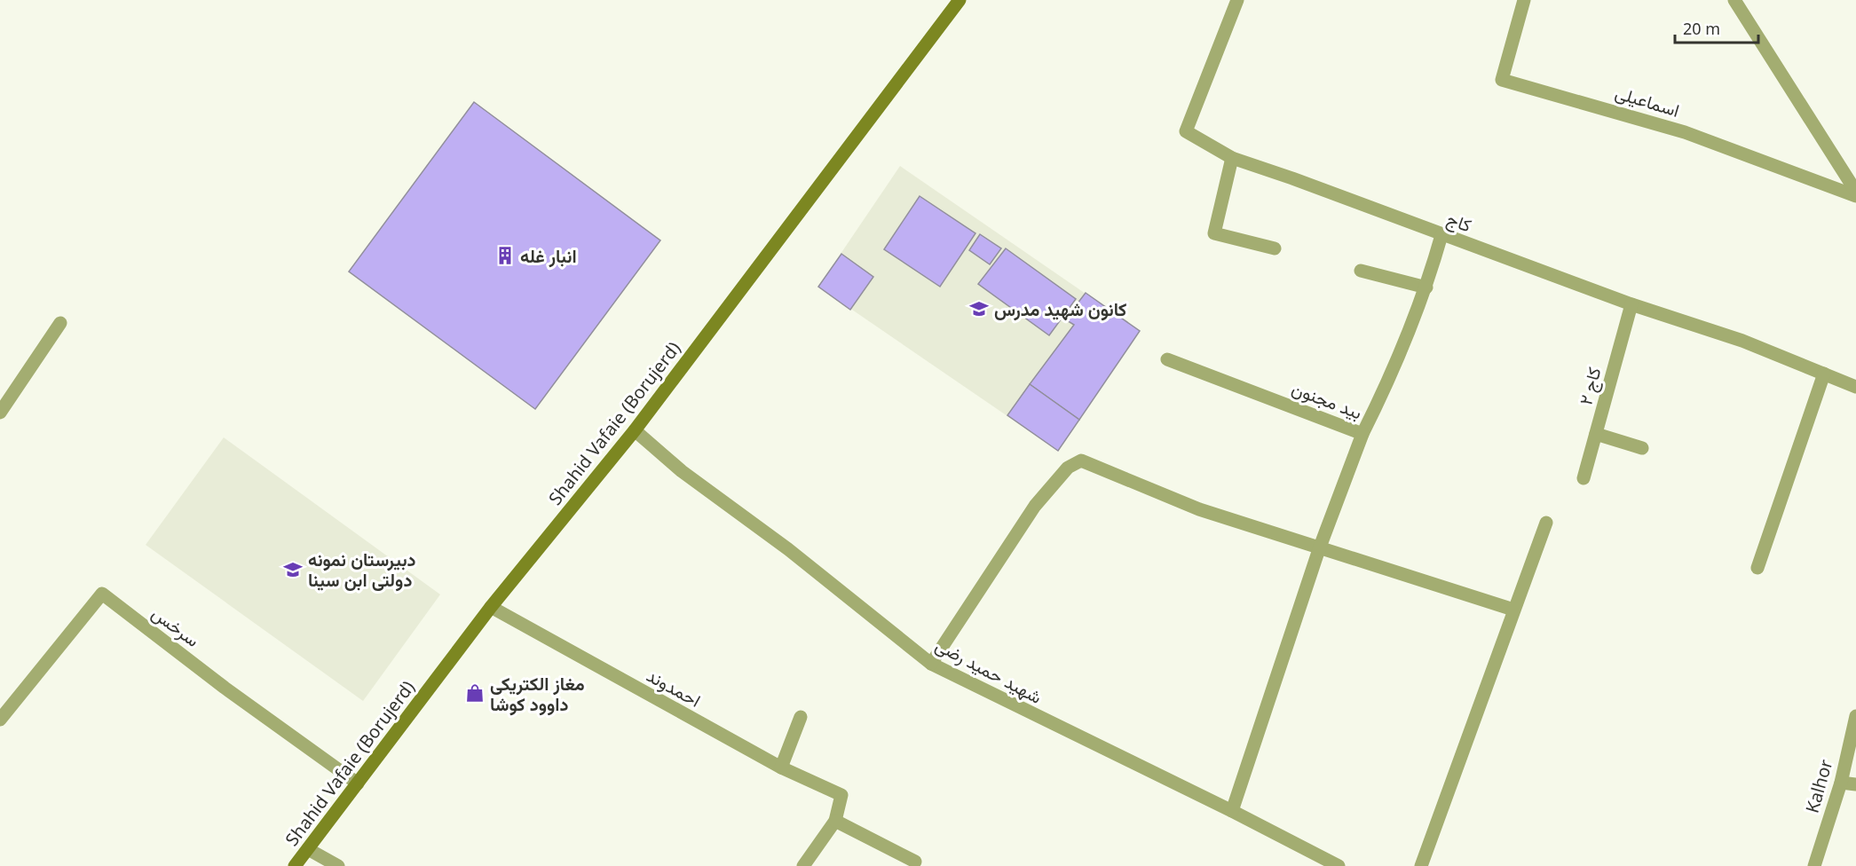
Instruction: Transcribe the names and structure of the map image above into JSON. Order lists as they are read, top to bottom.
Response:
{
  "streets": {
    "main road": ["Shahid Vafaie (Borujerd)"],
    "street": [
      "اسماعیلی",
      "کاج",
      "کاج ۲",
      "بید مجنون",
      "سرخس",
      "شهید حمید رضی",
      "احمدوند",
      "Kalhor"
    ]
  },
  "crossings": [
    ["کاج", "کاج ۲"],
    ["کاج", "بید مجنون"],
    ["Shahid Vafaie (Borujerd)", "سرخس"],
    ["Shahid Vafaie (Borujerd)", "شهید حمید رضی"],
    ["Shahid Vafaie (Borujerd)", "احمدوند"]
  ],
  "places": {
    "building": ["انبار غله"],
    "school or university": ["کانون شهید مدرس", "دبیرستان نمونه دولتی ابن سینا"],
    "shop": ["مغاز الکتریکی داوود کوشا"]
  },
  "scale_bar": "20 m"
}
